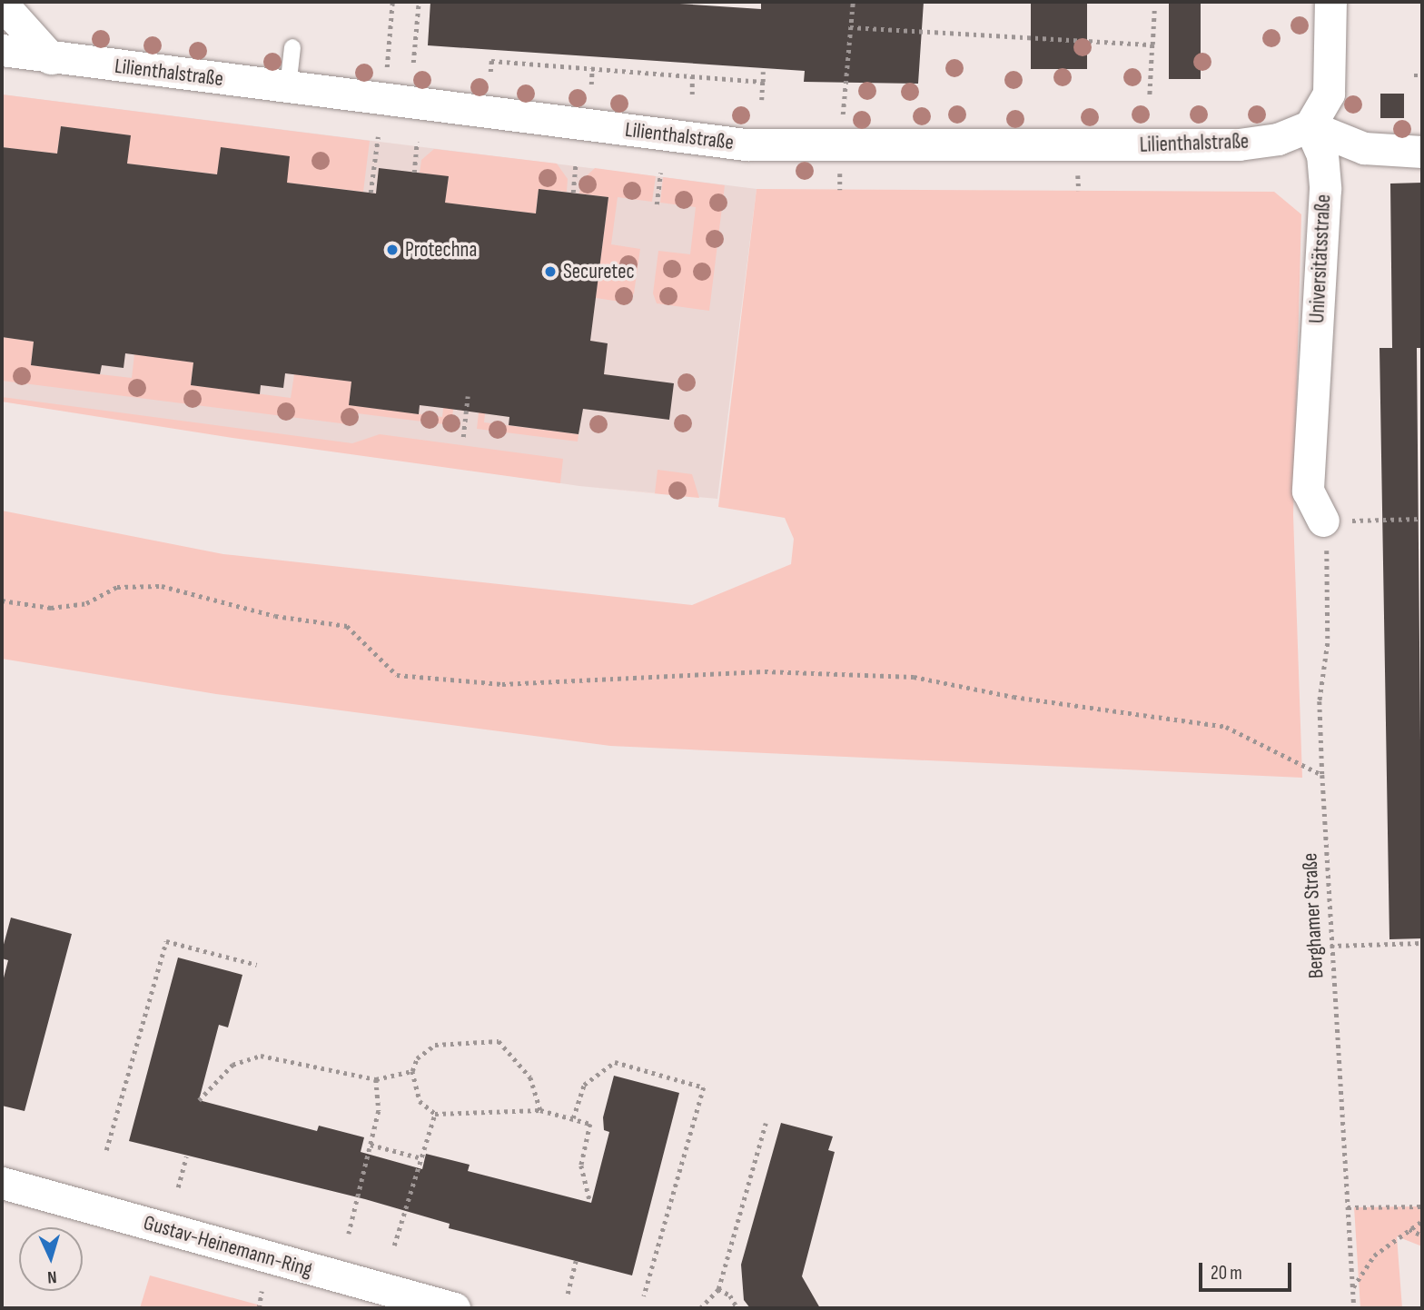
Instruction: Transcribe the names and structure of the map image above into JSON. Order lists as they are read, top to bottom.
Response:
{
  "streets": {
    "street": ["Lilienthalstraße", "Universitätsstraße", "Gustav-Heinemann-Ring"],
    "path": ["Berghamer Straße"]
  },
  "crossings": [
    ["Lilienthalstraße", "Universitätsstraße"],
    ["Universitätsstraße", "Berghamer Straße"]
  ],
  "places": ["Protechna", "Securetec"],
  "scale_bar": "20 m",
  "north": "bottom"
}
